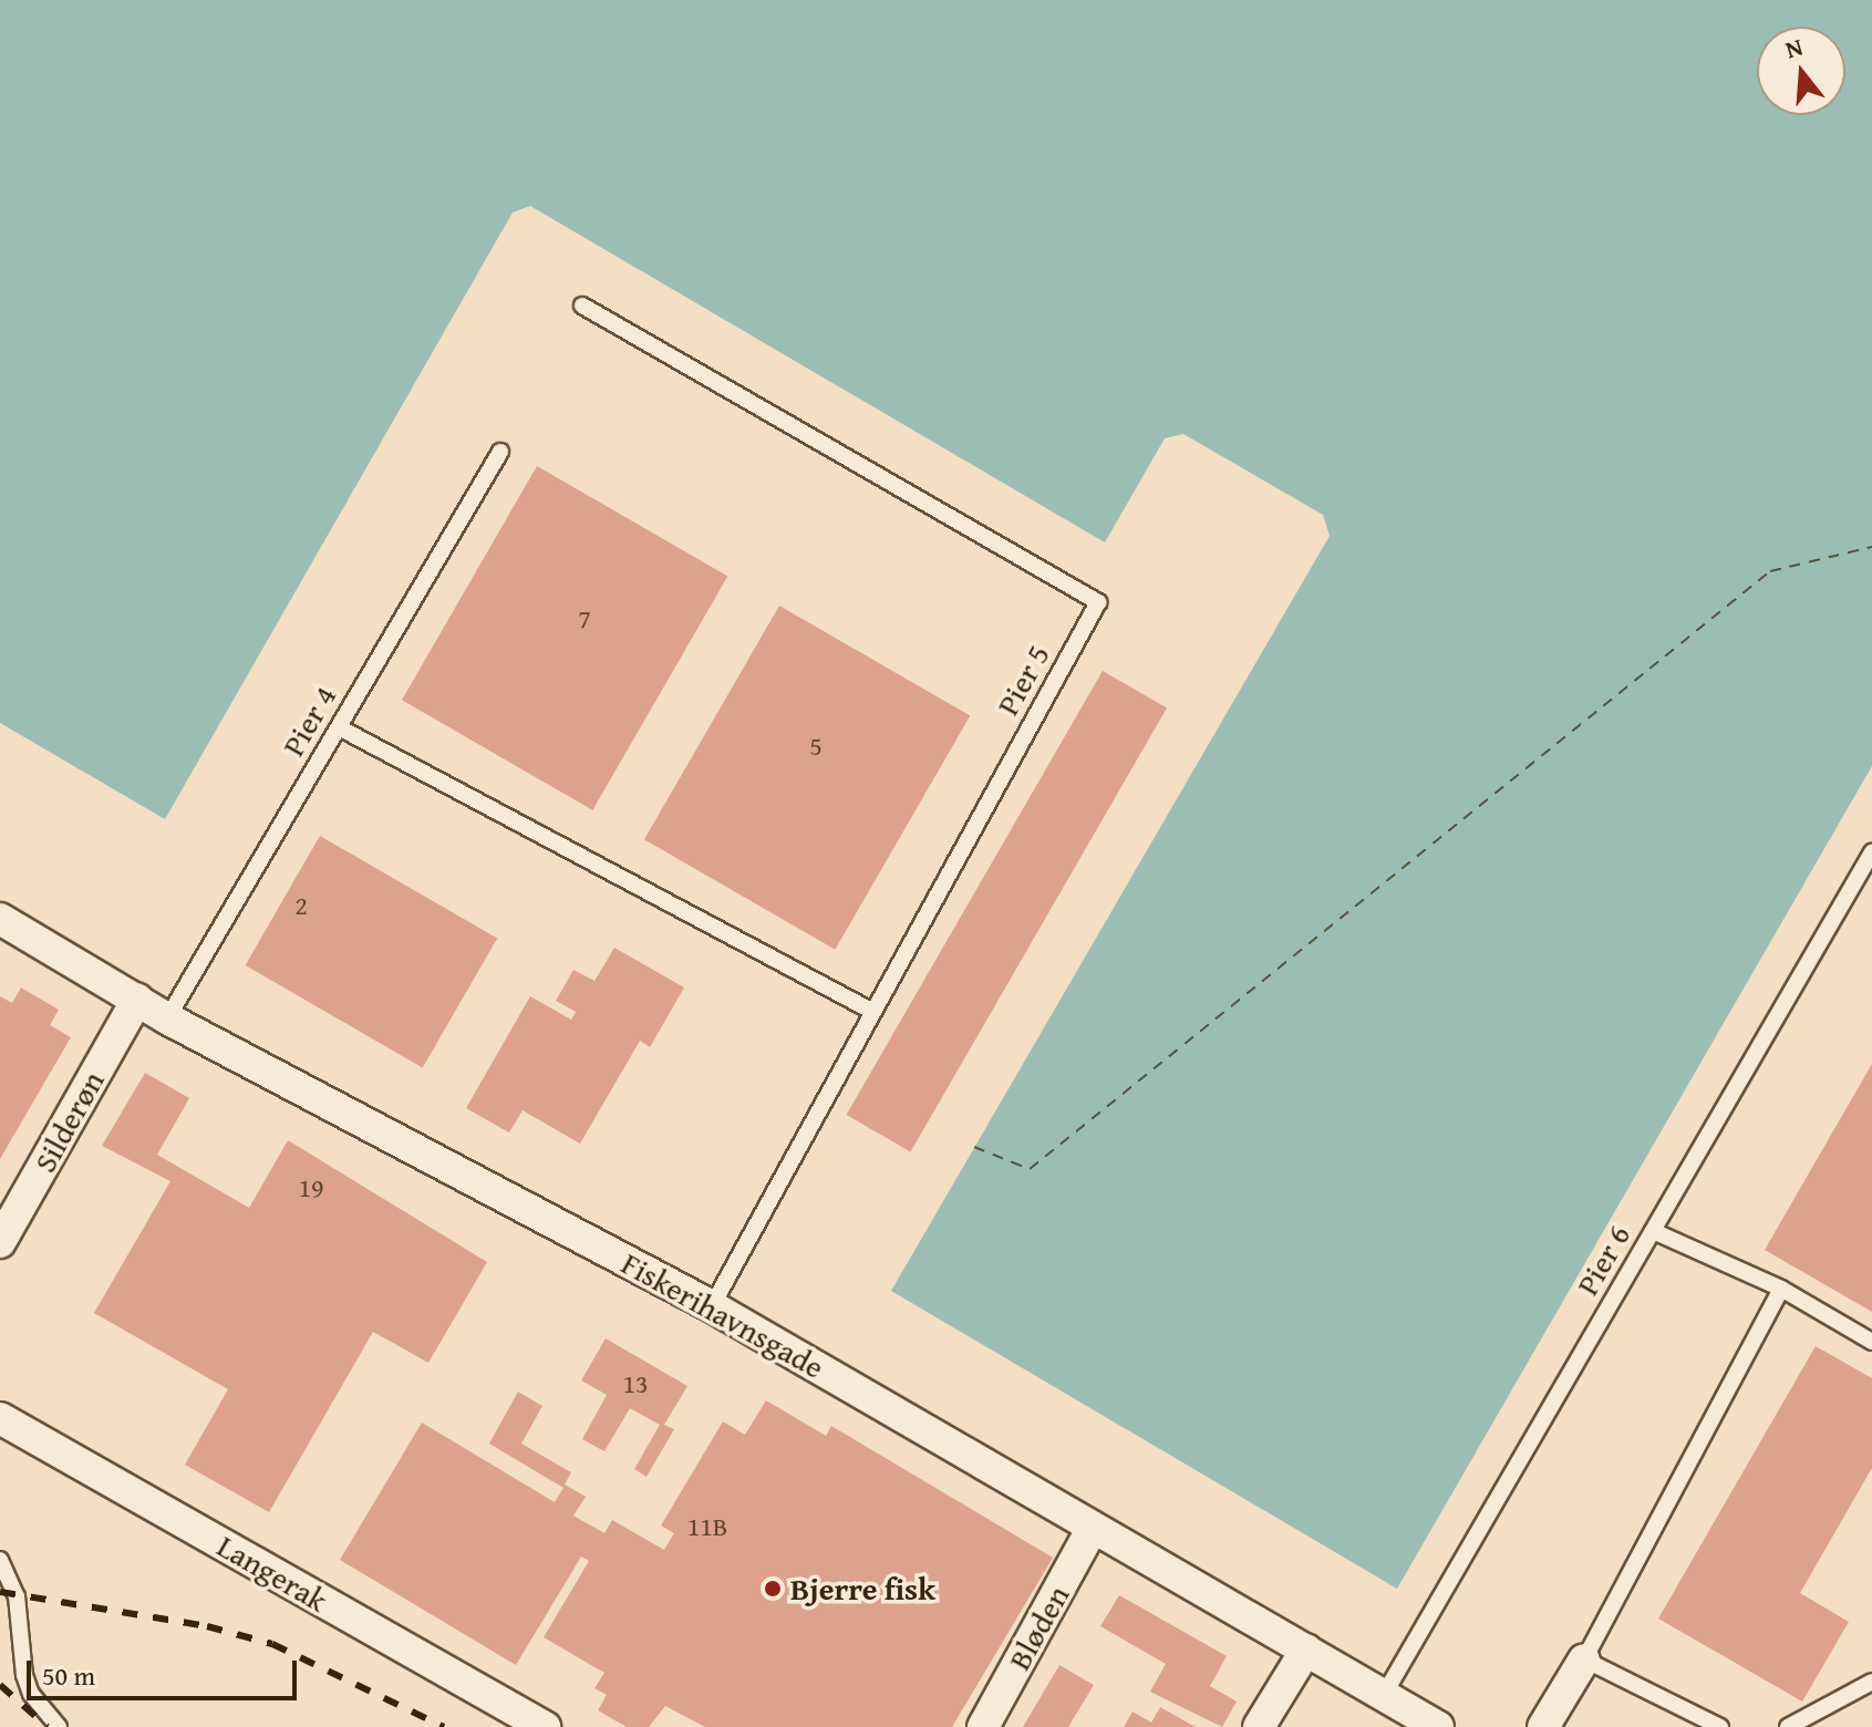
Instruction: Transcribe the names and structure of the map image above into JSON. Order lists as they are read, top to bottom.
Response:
{
  "streets": {
    "street": [
      "Silderøn",
      "Fiskerihavnsgade",
      "Langerak",
      "Bløden"
    ],
    "lane": ["Pier 5", "Pier 4", "Pier 6"]
  },
  "crossings": [
    ["Pier 5", "Fiskerihavnsgade"],
    ["Pier 4", "Fiskerihavnsgade"],
    ["Silderøn", "Fiskerihavnsgade"],
    ["Pier 6", "Fiskerihavnsgade"],
    ["Fiskerihavnsgade", "Bløden"]
  ],
  "places": ["Bjerre fisk"],
  "house_numbers": [
    "7",
    "5",
    "2",
    "19",
    "13",
    "11B"
  ],
  "scale_bar": "50 m",
  "north": "top"
}
